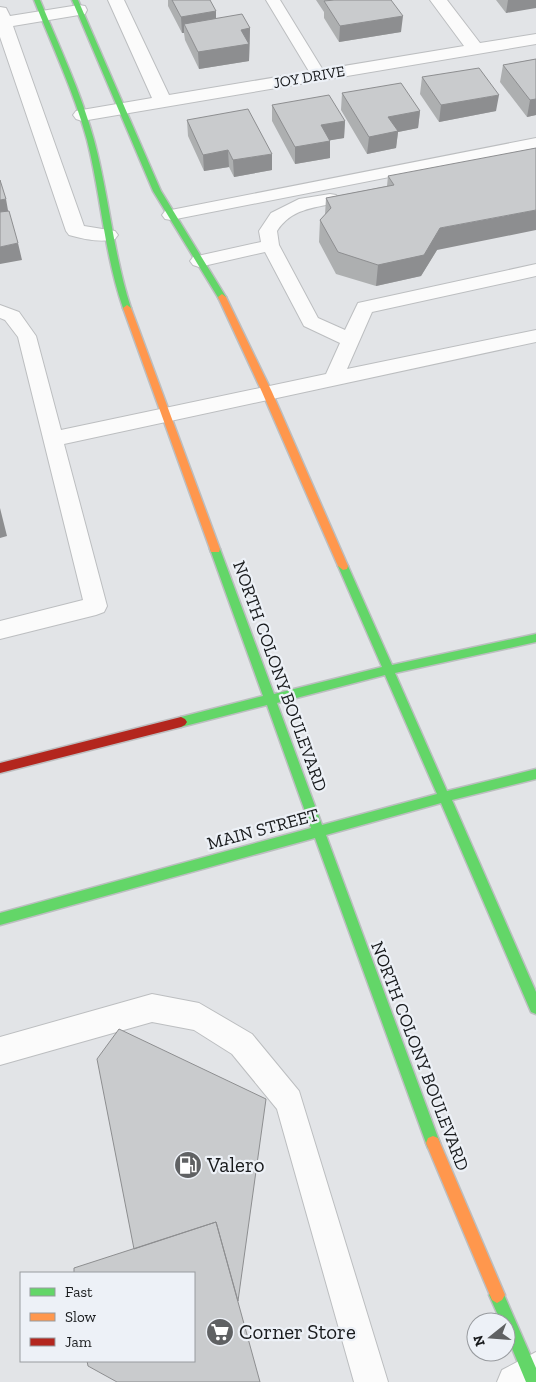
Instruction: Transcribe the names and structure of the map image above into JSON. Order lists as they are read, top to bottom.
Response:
{
  "streets": {
    "main road": ["NORTH COLONY BOULEVARD", "MAIN STREET"],
    "street": ["JOY DRIVE"]
  },
  "crossings": [
    ["JOY DRIVE", "NORTH COLONY BOULEVARD"],
    ["NORTH COLONY BOULEVARD", "MAIN STREET"]
  ],
  "places": {
    "fuel station": ["Valero"],
    "supermarket": ["Corner Store"]
  },
  "legend": ["Fast", "Slow", "Jam"],
  "north": "left"
}
